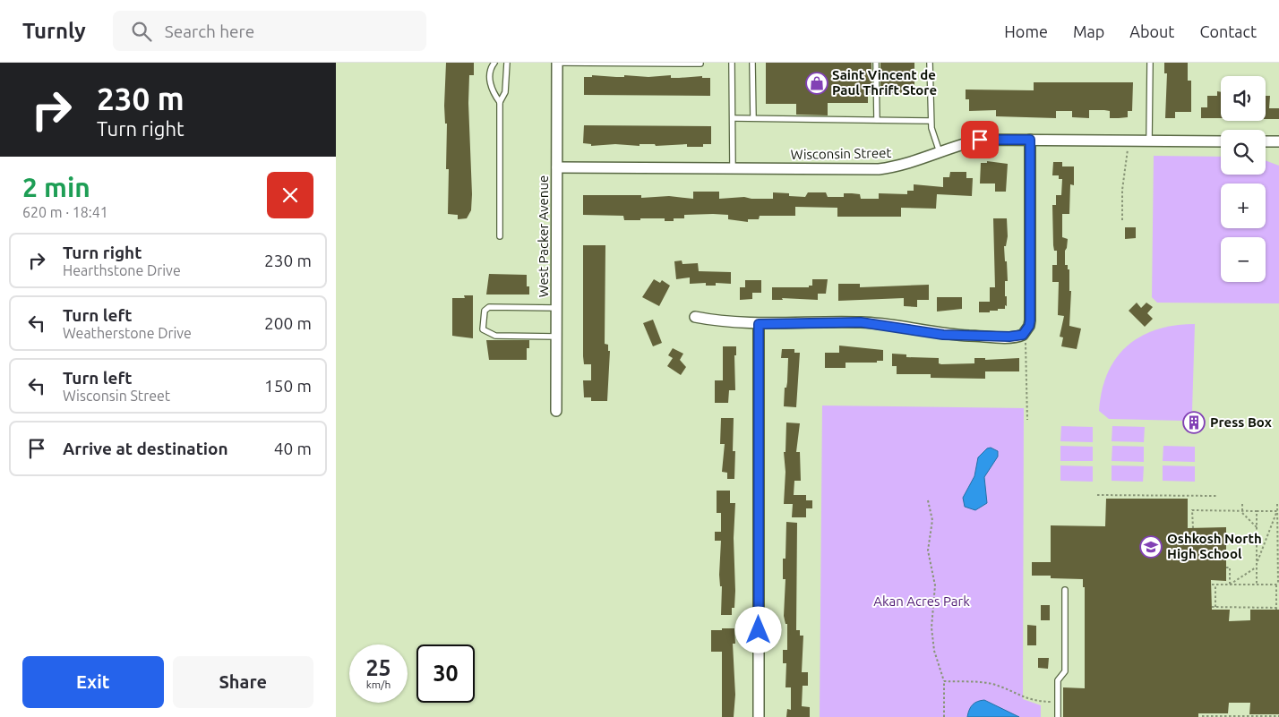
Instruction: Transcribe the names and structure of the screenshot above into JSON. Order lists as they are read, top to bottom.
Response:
{
  "streets": {
    "street": ["Wisconsin Street", "West Packer Avenue"]
  },
  "crossings": [
    ["Wisconsin Street", "West Packer Avenue"]
  ],
  "parks": ["Akan Acres Park"],
  "places": {
    "shop": ["Saint Vincent de Paul Thrift Store"],
    "building": ["Press Box"],
    "school or university": ["Oshkosh North High School"]
  },
  "page": {
    "header": "Turnly",
    "search": "Search here",
    "nav": [
      "Home",
      "Map",
      "About",
      "Contact"
    ],
    "turn": ["230 m", "Turn right"],
    "map_buttons": ["+", "−"],
    "heading": ["2 min", "620 m · 18:41"],
    "list": [
      {
        "name": "Turn right",
        "note": "Hearthstone Drive",
        "value": "230 m"
      },
      {
        "name": "Turn left",
        "note": "Weatherstone Drive",
        "value": "200 m"
      },
      {
        "name": "Turn left",
        "note": "Wisconsin Street",
        "value": "150 m"
      },
      {
        "name": "Arrive at destination",
        "value": "40 m"
      }
    ],
    "speed": "25 km/h",
    "limit": "30",
    "buttons": ["Exit", "Share"]
  }
}
